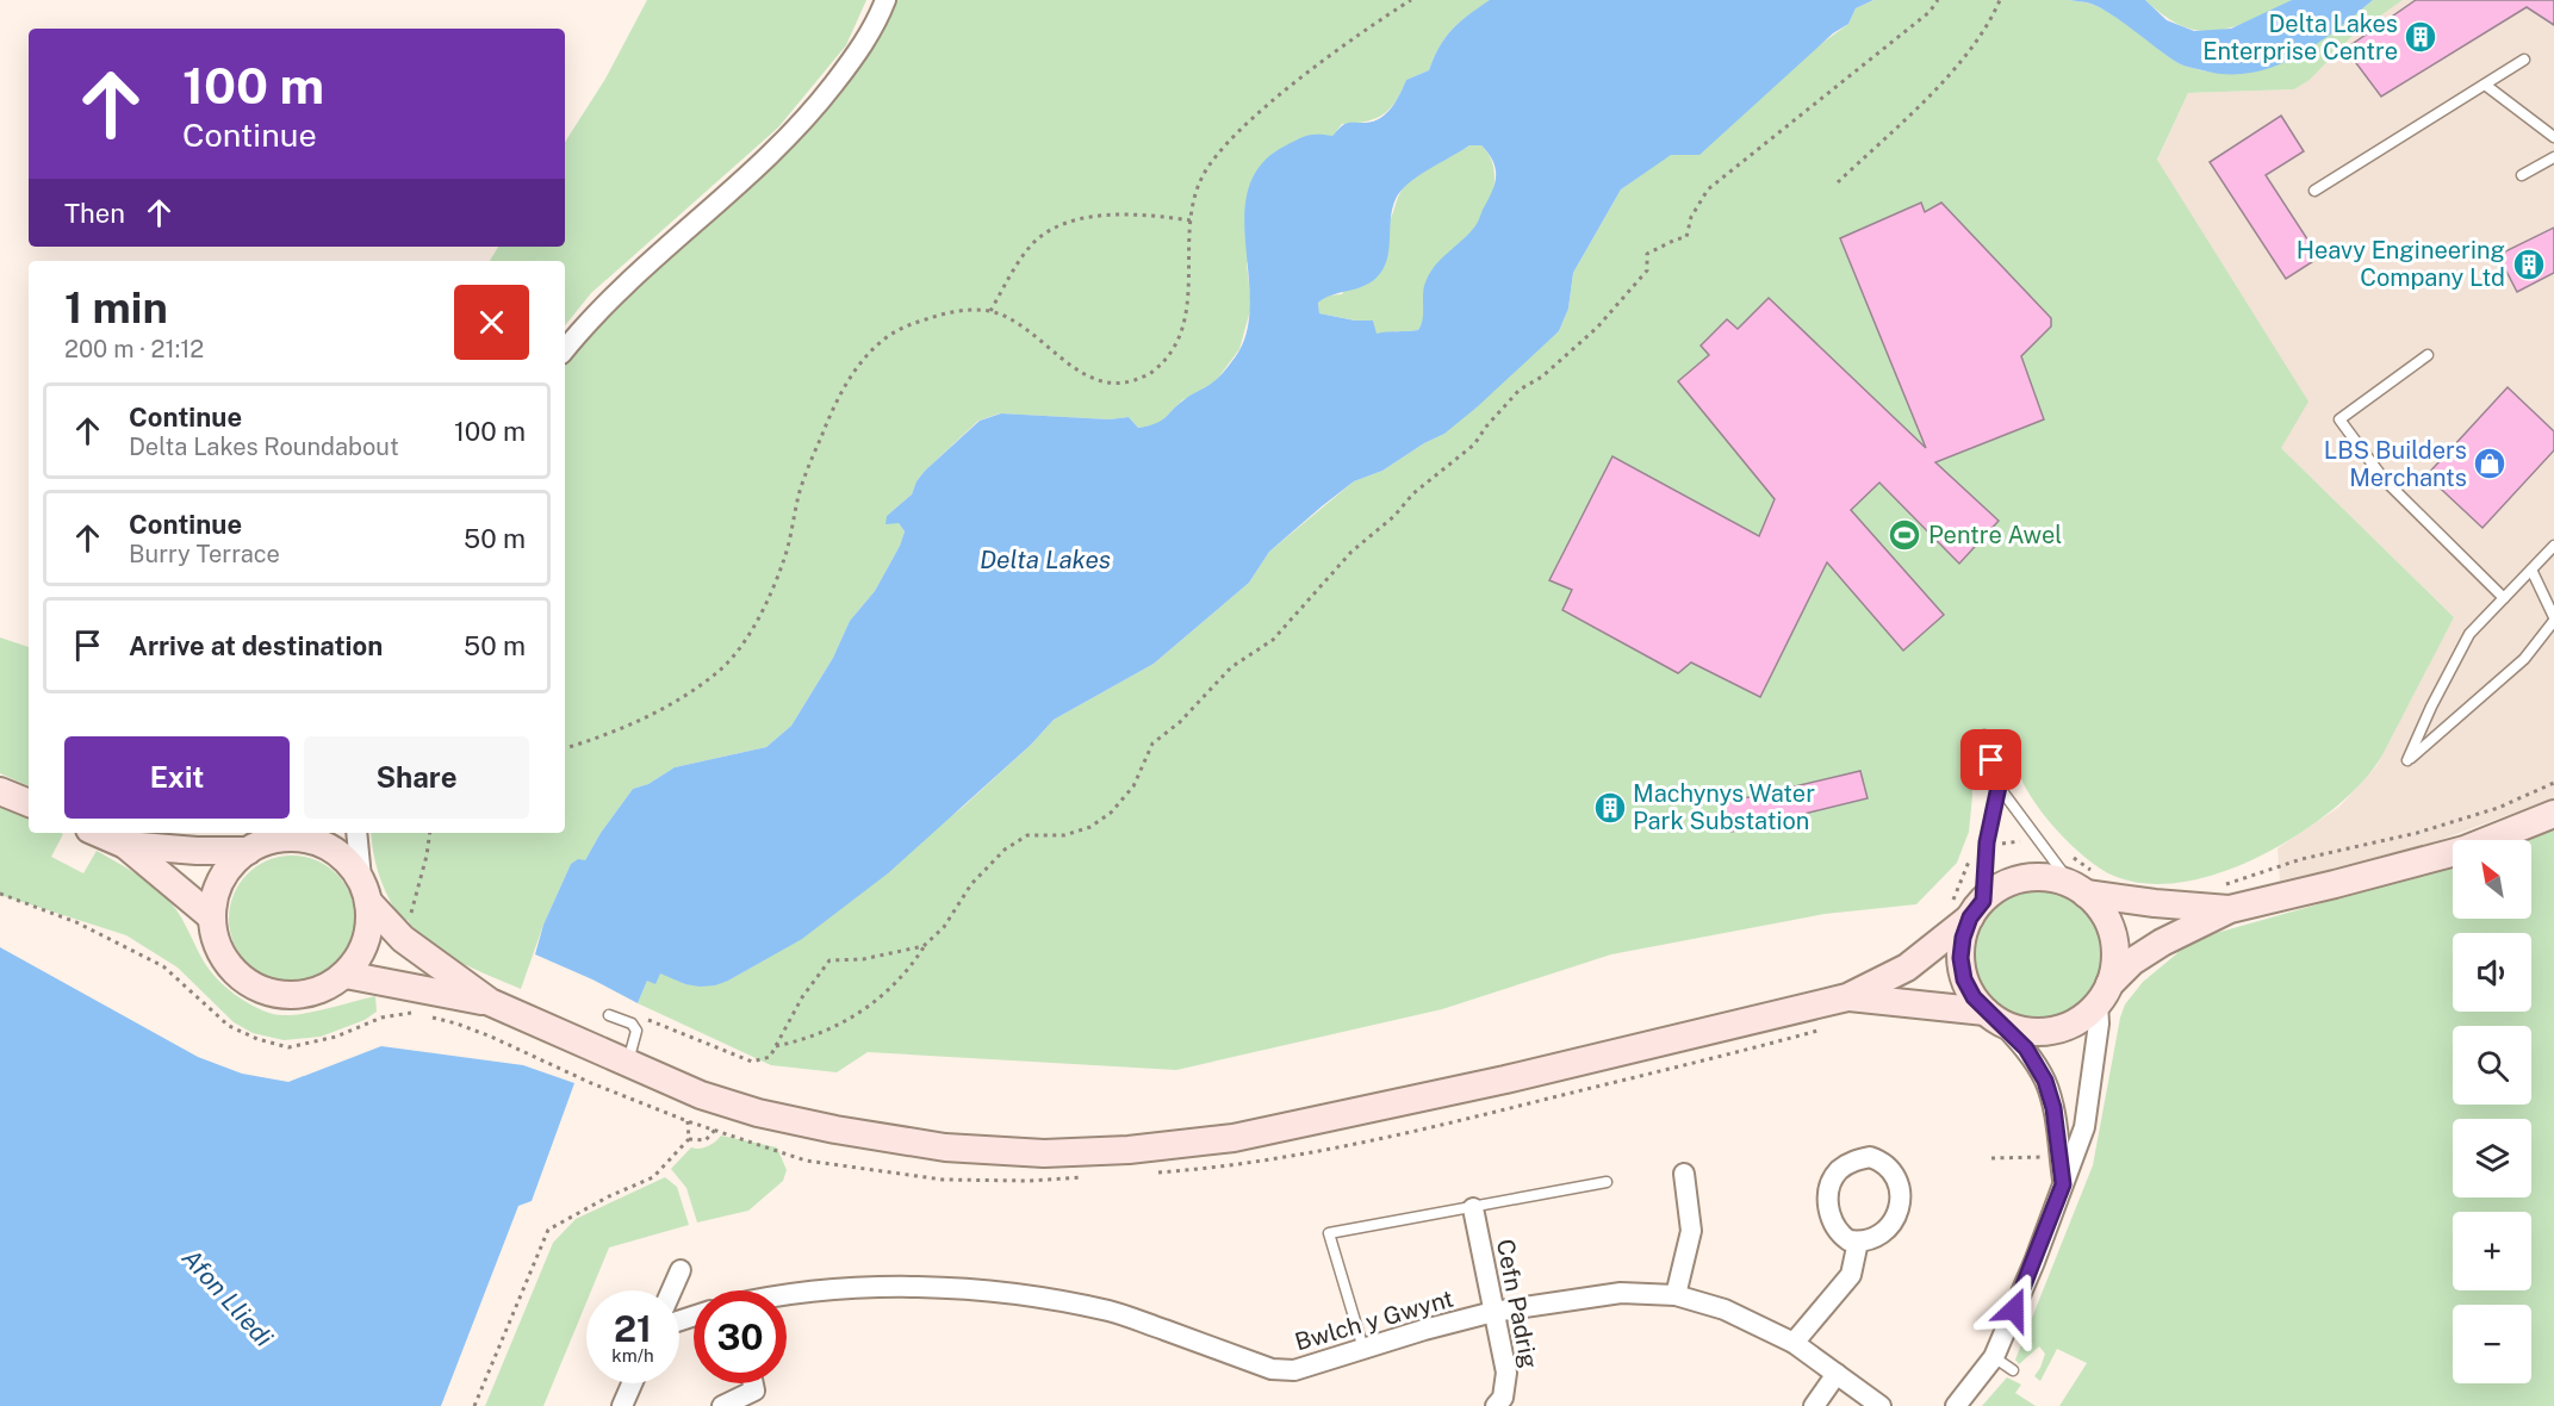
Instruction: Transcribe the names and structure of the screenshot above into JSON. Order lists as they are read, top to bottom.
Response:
{
  "streets": {
    "street": ["Cefn Padrig", "Bwlch y Gwynt"]
  },
  "crossings": [
    ["Cefn Padrig", "Bwlch y Gwynt"]
  ],
  "water": ["Delta Lakes", "Afon Lliedi"],
  "places": {
    "building": ["Delta Lakes Enterprise Centre", "Heavy Engineering Company Ltd", "Machynys Water Park Substation"],
    "shop": ["LBS Builders Merchants"],
    "sports": ["Pentre Awel"]
  },
  "north": "top left",
  "page": {
    "turn": ["100 m", "Continue"],
    "then": "Then",
    "heading": ["1 min", "200 m · 21:12"],
    "list": [
      {
        "name": "Continue",
        "note": "Delta Lakes Roundabout",
        "value": "100 m"
      },
      {
        "name": "Continue",
        "note": "Burry Terrace",
        "value": "50 m"
      },
      {
        "name": "Arrive at destination",
        "value": "50 m"
      }
    ],
    "buttons": ["Exit", "Share"],
    "map_buttons": ["+", "−"],
    "speed": "21 km/h",
    "limit": "30"
  }
}
